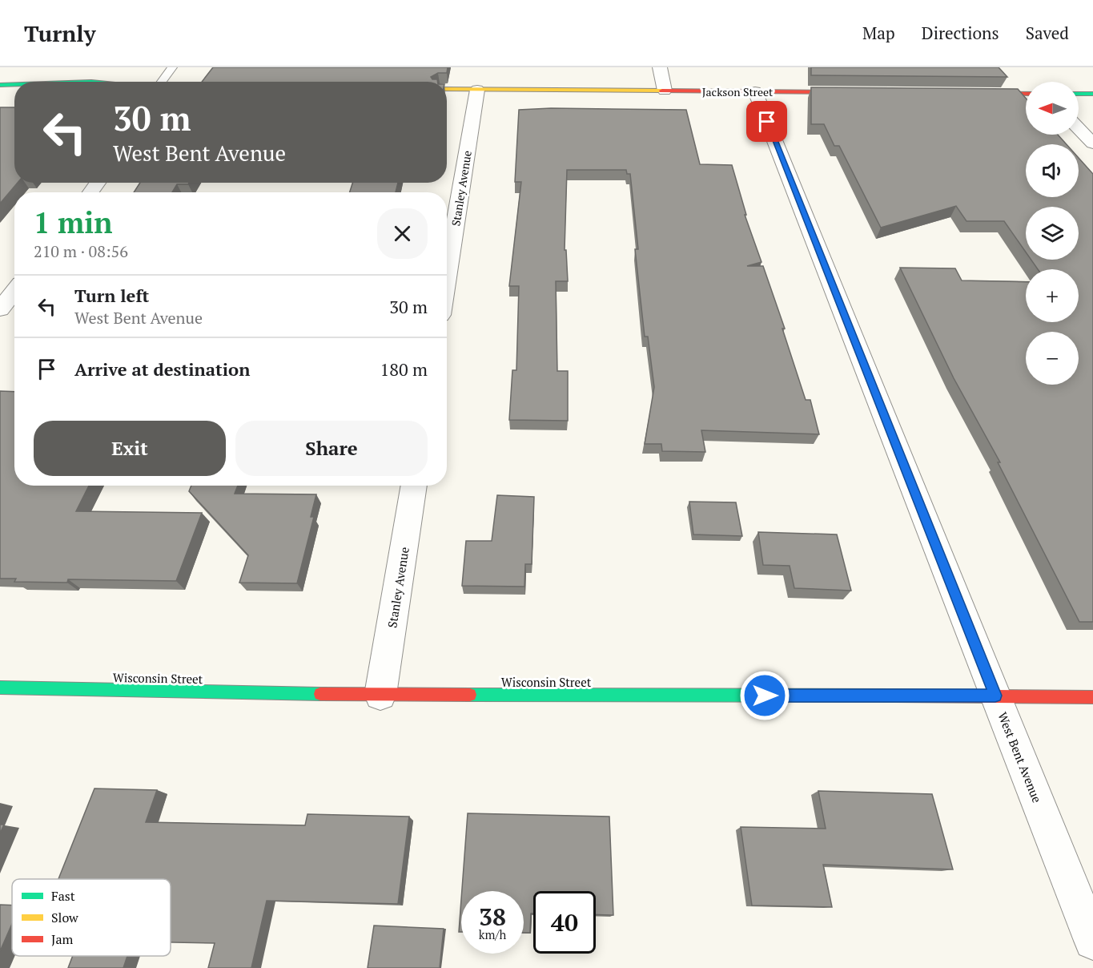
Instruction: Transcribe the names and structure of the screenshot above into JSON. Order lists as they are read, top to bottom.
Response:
{
  "streets": {
    "main road": ["Jackson Street", "Wisconsin Street"],
    "street": ["Stanley Avenue", "West Bent Avenue"]
  },
  "crossings": [
    ["Jackson Street", "Stanley Avenue"],
    ["Jackson Street", "West Bent Avenue"],
    ["Stanley Avenue", "Wisconsin Street"],
    ["Wisconsin Street", "West Bent Avenue"]
  ],
  "legend": ["Fast", "Slow", "Jam"],
  "north": "left",
  "page": {
    "header": "Turnly",
    "nav": ["Map", "Directions", "Saved"],
    "map_buttons": ["+", "−"],
    "turn": ["30 m", "West Bent Avenue"],
    "heading": ["1 min", "210 m · 08:56"],
    "list": [
      {
        "name": "Turn left",
        "note": "West Bent Avenue",
        "value": "30 m"
      },
      {
        "name": "Arrive at destination",
        "value": "180 m"
      }
    ],
    "buttons": ["Exit", "Share"],
    "speed": "38 km/h",
    "limit": "40"
  }
}
